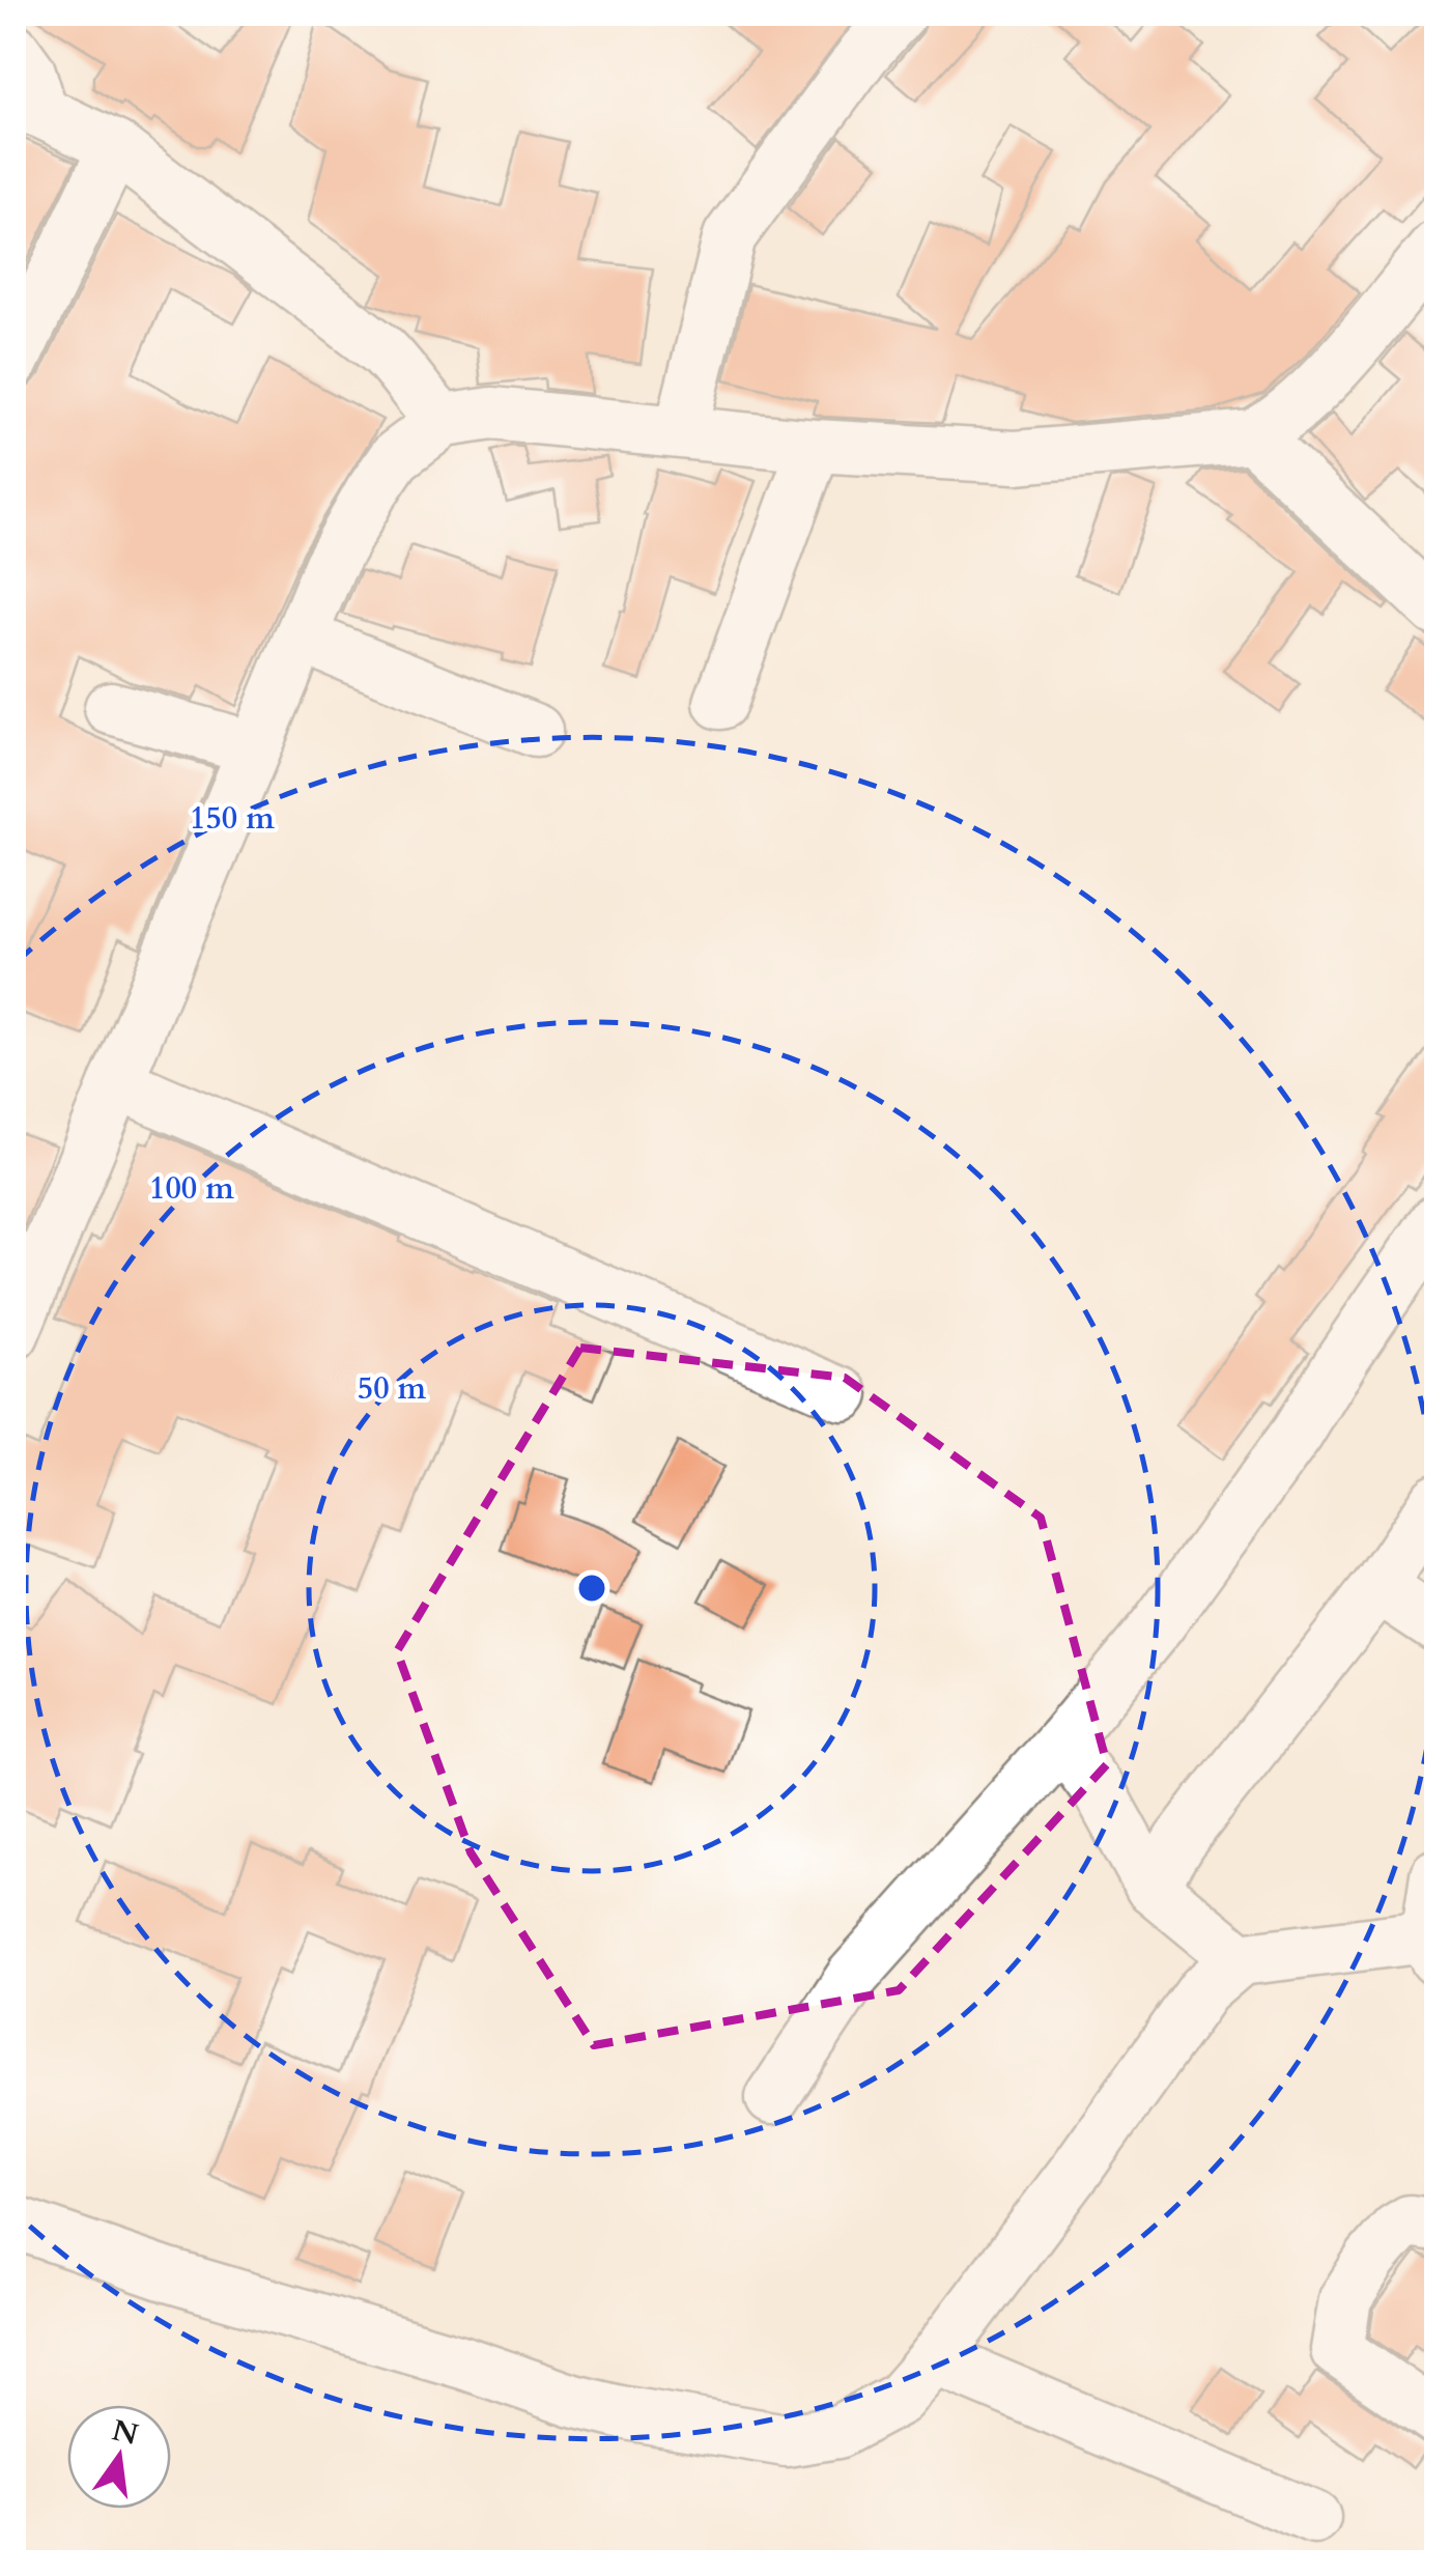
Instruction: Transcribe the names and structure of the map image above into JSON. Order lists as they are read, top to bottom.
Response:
{
  "north": "top",
  "rings": ["150 m", "100 m", "50 m"]
}
